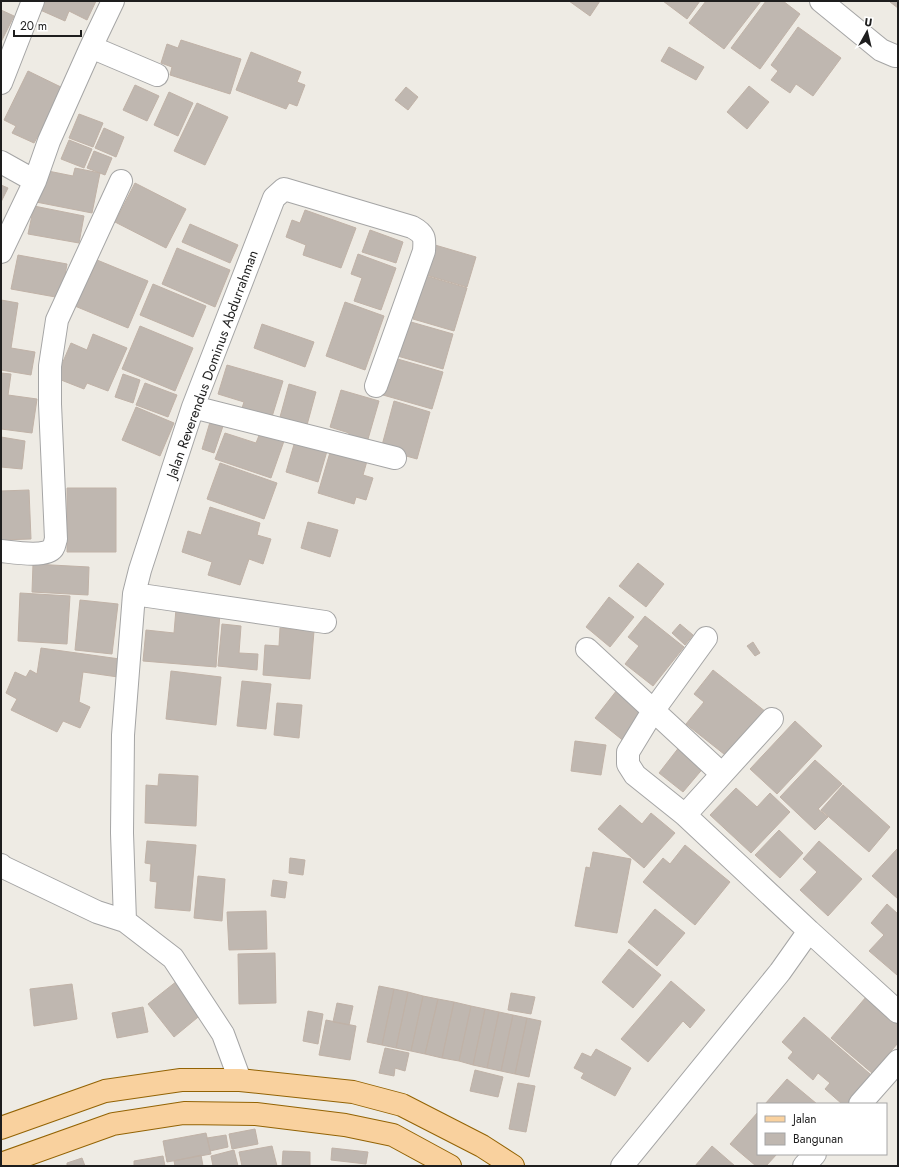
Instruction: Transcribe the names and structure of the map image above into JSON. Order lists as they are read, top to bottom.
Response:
{
  "streets": {
    "street": ["Jalan Reverendus Dominus Abdurrahman"]
  },
  "legend": ["Jalan", "Bangunan"],
  "scale_bar": "20 m",
  "north": "top"
}
